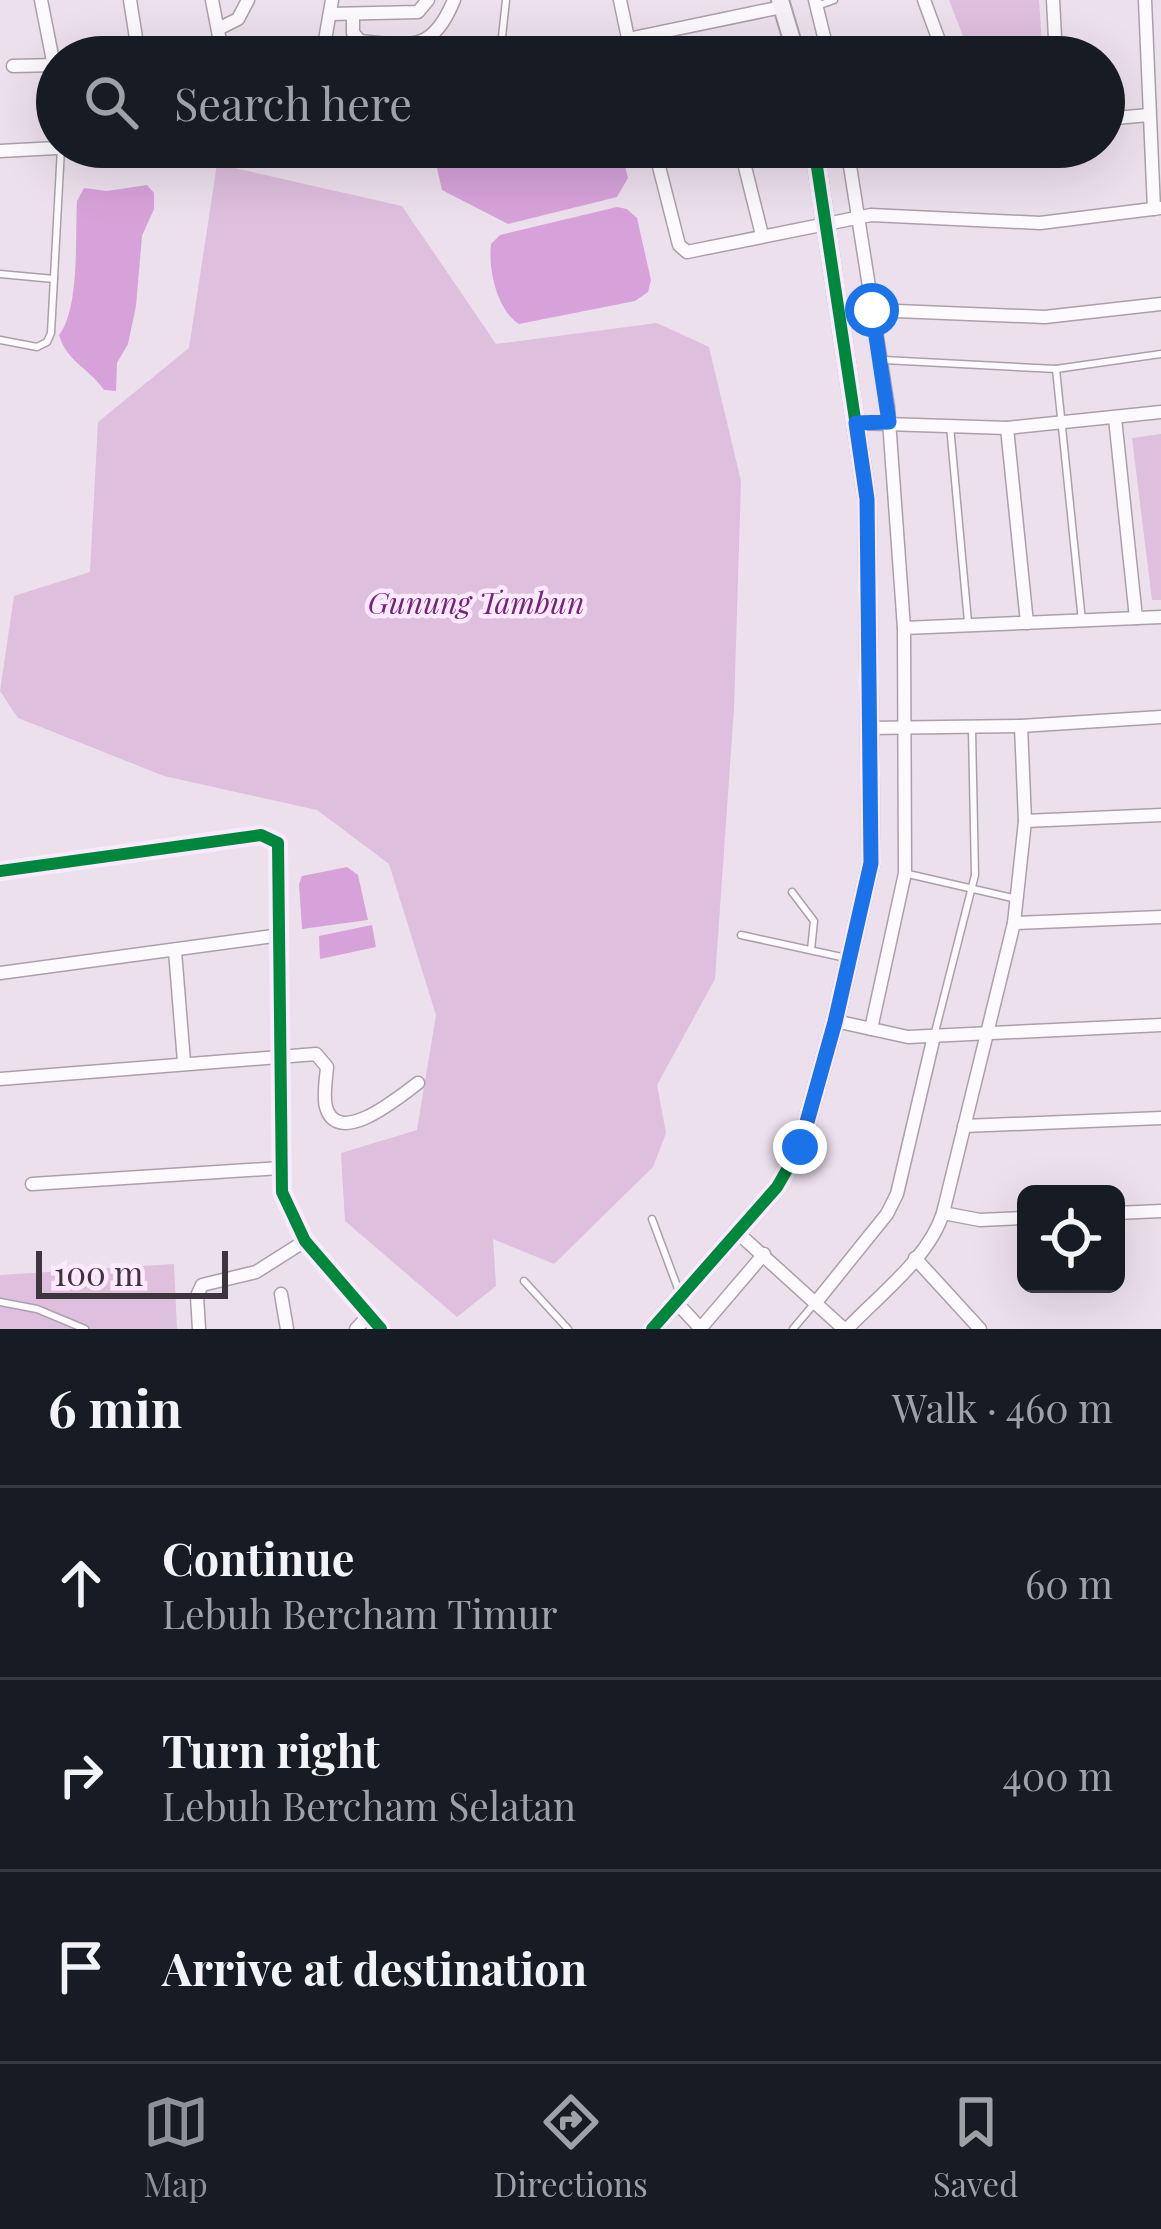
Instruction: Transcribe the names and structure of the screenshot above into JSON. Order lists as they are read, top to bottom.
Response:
{
  "parks": ["Gunung Tambun"],
  "scale_bar": "100 m",
  "page": {
    "search": "Search here",
    "scale": "100 m",
    "heading": ["6 min", "Walk · 460 m"],
    "list": [
      ["Continue", "Lebuh Bercham Timur", "60 m"],
      ["Turn right", "Lebuh Bercham Selatan", "400 m"],
      "Arrive at destination"
    ],
    "nav": ["Map", "Directions", "Saved"]
  }
}
